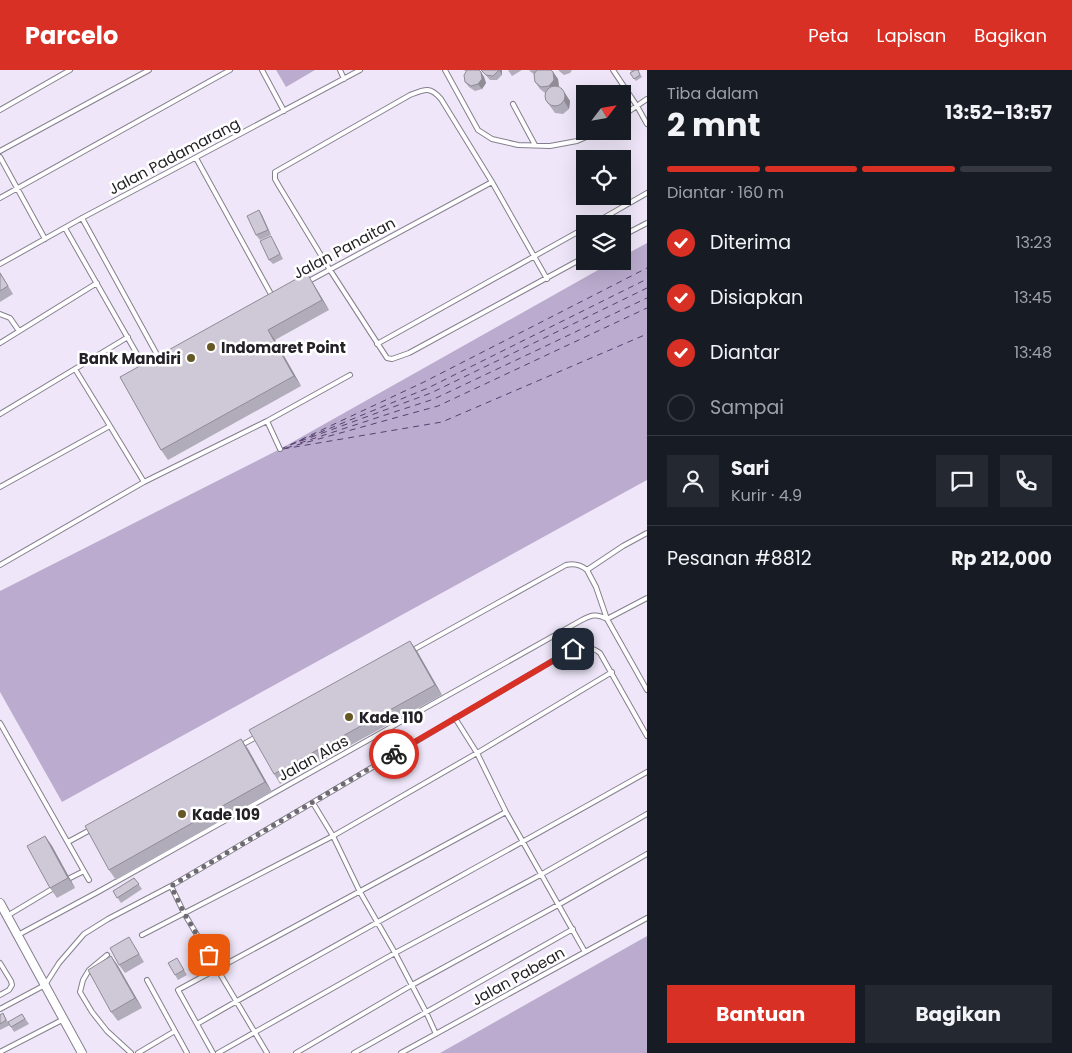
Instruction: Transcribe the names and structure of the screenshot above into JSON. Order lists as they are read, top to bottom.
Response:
{
  "streets": {
    "lane": [
      "Jalan Padamarang",
      "Jalan Panaitan",
      "Jalan Alas",
      "Jalan Pabean"
    ]
  },
  "places": [
    "Indomaret Point",
    "Bank Mandiri",
    "Kade 110",
    "Kade 109"
  ],
  "north": "top right",
  "page": {
    "header": "Parcelo",
    "nav": ["Peta", "Lapisan", "Bagikan"],
    "heading": ["2 mnt", "Tiba dalam", "13:52–13:57"],
    "panel": [
      "Sari",
      "Kurir · 4.9",
      "Pesanan #8812",
      "Rp 212,000"
    ],
    "bar": "Diantar · 160 m",
    "list": [
      ["Diterima", "13:23"],
      ["Disiapkan", "13:45"],
      ["Diantar", "13:48"],
      "Sampai"
    ],
    "buttons": ["Bantuan", "Bagikan"]
  }
}
